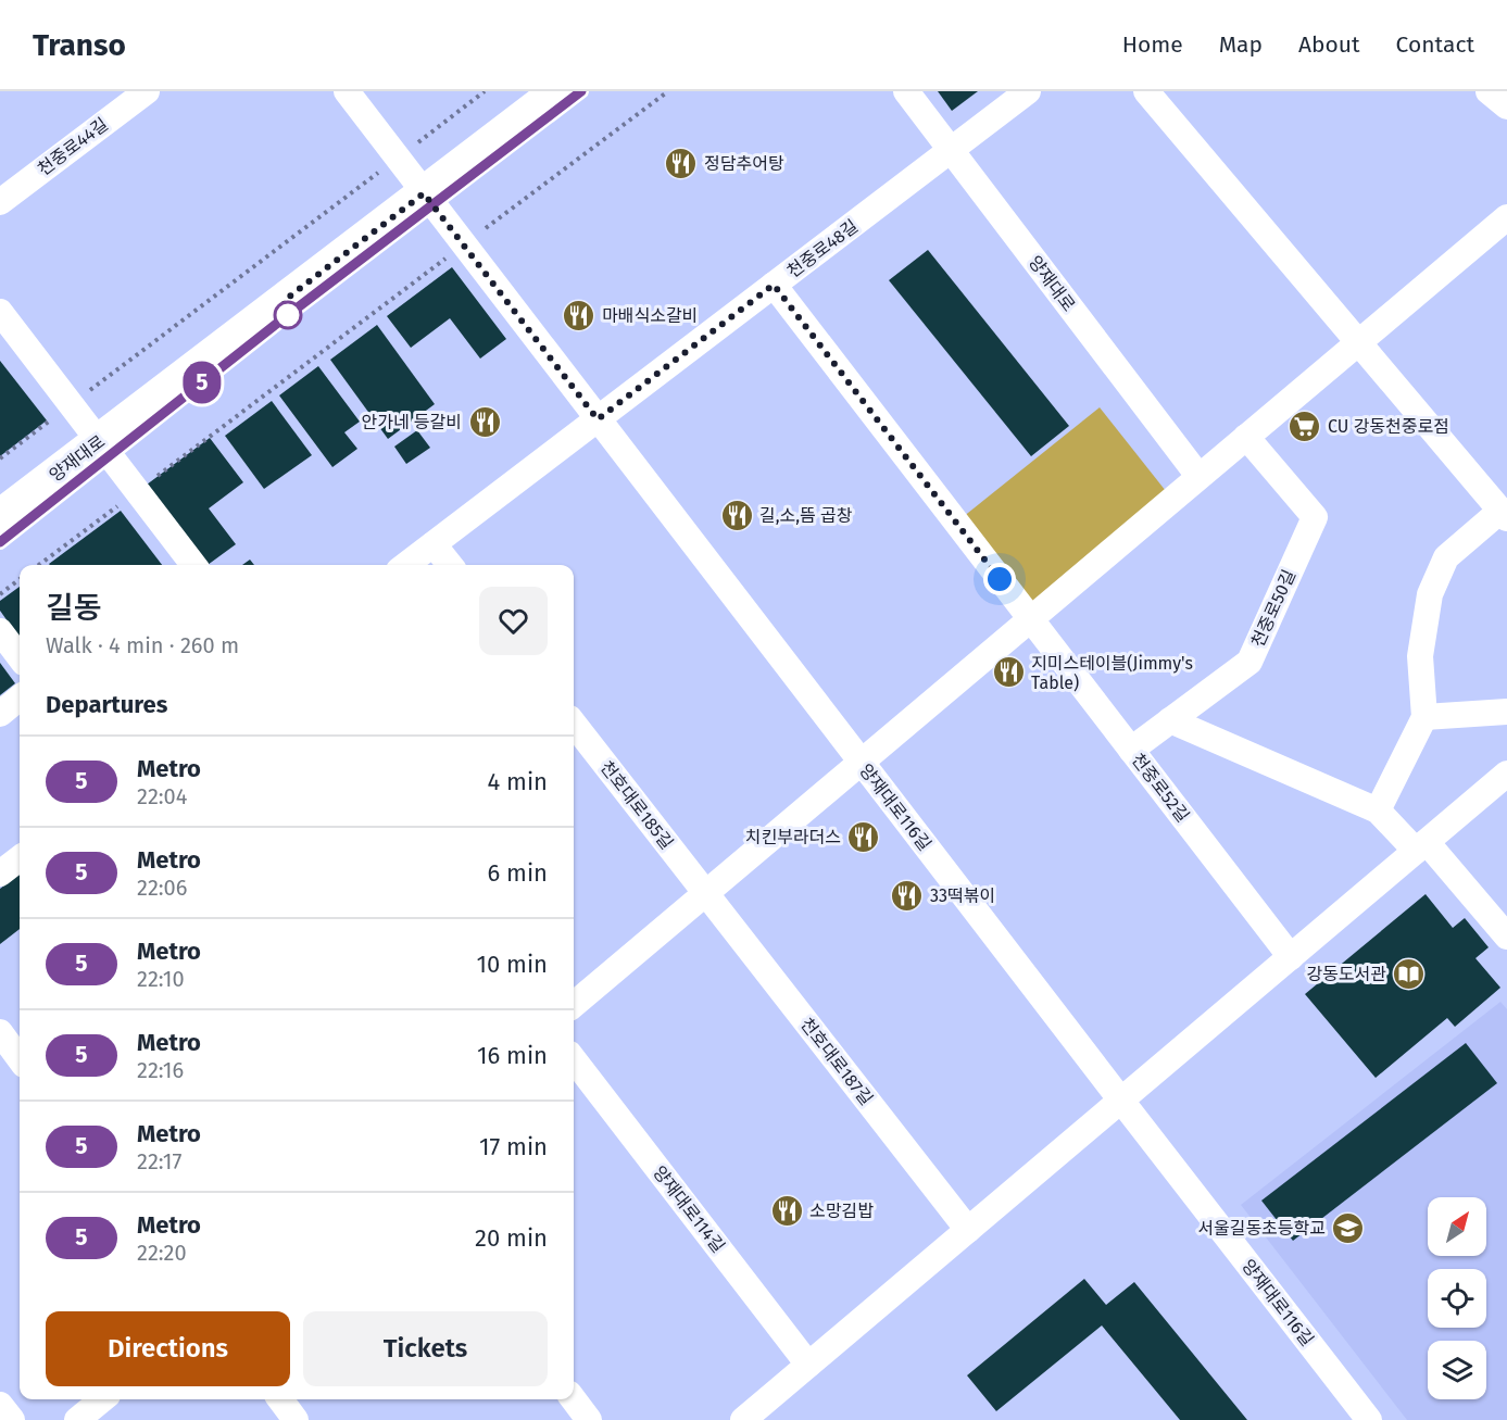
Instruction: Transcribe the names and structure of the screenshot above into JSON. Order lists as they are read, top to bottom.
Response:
{
  "streets": {
    "main road": ["양재대로"],
    "street": [
      "천중로44길",
      "천중로48길",
      "천중로50길",
      "천중로52길",
      "천호대로185길",
      "양재대로116길",
      "천호대로187길",
      "양재대로114길"
    ]
  },
  "crossings": [
    ["천중로48길", "양재대로"],
    ["천중로48길", "양재대로116길"],
    ["양재대로", "양재대로116길"],
    ["천중로50길", "천중로52길"],
    ["천호대로185길", "천호대로187길"]
  ],
  "places": {
    "restaurant": [
      "정담추어탕",
      "마배식소갈비",
      "안가네 등갈비",
      "길,소,뜸 곱창",
      "지미스테이블(Jimmy's Table)",
      "치킨부라더스",
      "33떡볶이",
      "소망김밥"
    ],
    "supermarket": ["CU 강동천중로점"],
    "library": ["강동도서관"],
    "school or university": ["서울길동초등학교"]
  },
  "lines": ["metro line 5"],
  "north": "top right",
  "page": {
    "header": "Transo",
    "nav": [
      "Home",
      "Map",
      "About",
      "Contact"
    ],
    "on_map": "5",
    "heading": [
      ["길동", "Walk · 4 min · 260 m"],
      "Departures"
    ],
    "list": [
      {
        "mark": "5",
        "name": "Metro",
        "note": "22:04",
        "value": "4 min"
      },
      {
        "mark": "5",
        "name": "Metro",
        "note": "22:06",
        "value": "6 min"
      },
      {
        "mark": "5",
        "name": "Metro",
        "note": "22:10",
        "value": "10 min"
      },
      {
        "mark": "5",
        "name": "Metro",
        "note": "22:16",
        "value": "16 min"
      },
      {
        "mark": "5",
        "name": "Metro",
        "note": "22:17",
        "value": "17 min"
      },
      {
        "mark": "5",
        "name": "Metro",
        "note": "22:20",
        "value": "20 min"
      }
    ],
    "buttons": ["Directions", "Tickets"]
  }
}
